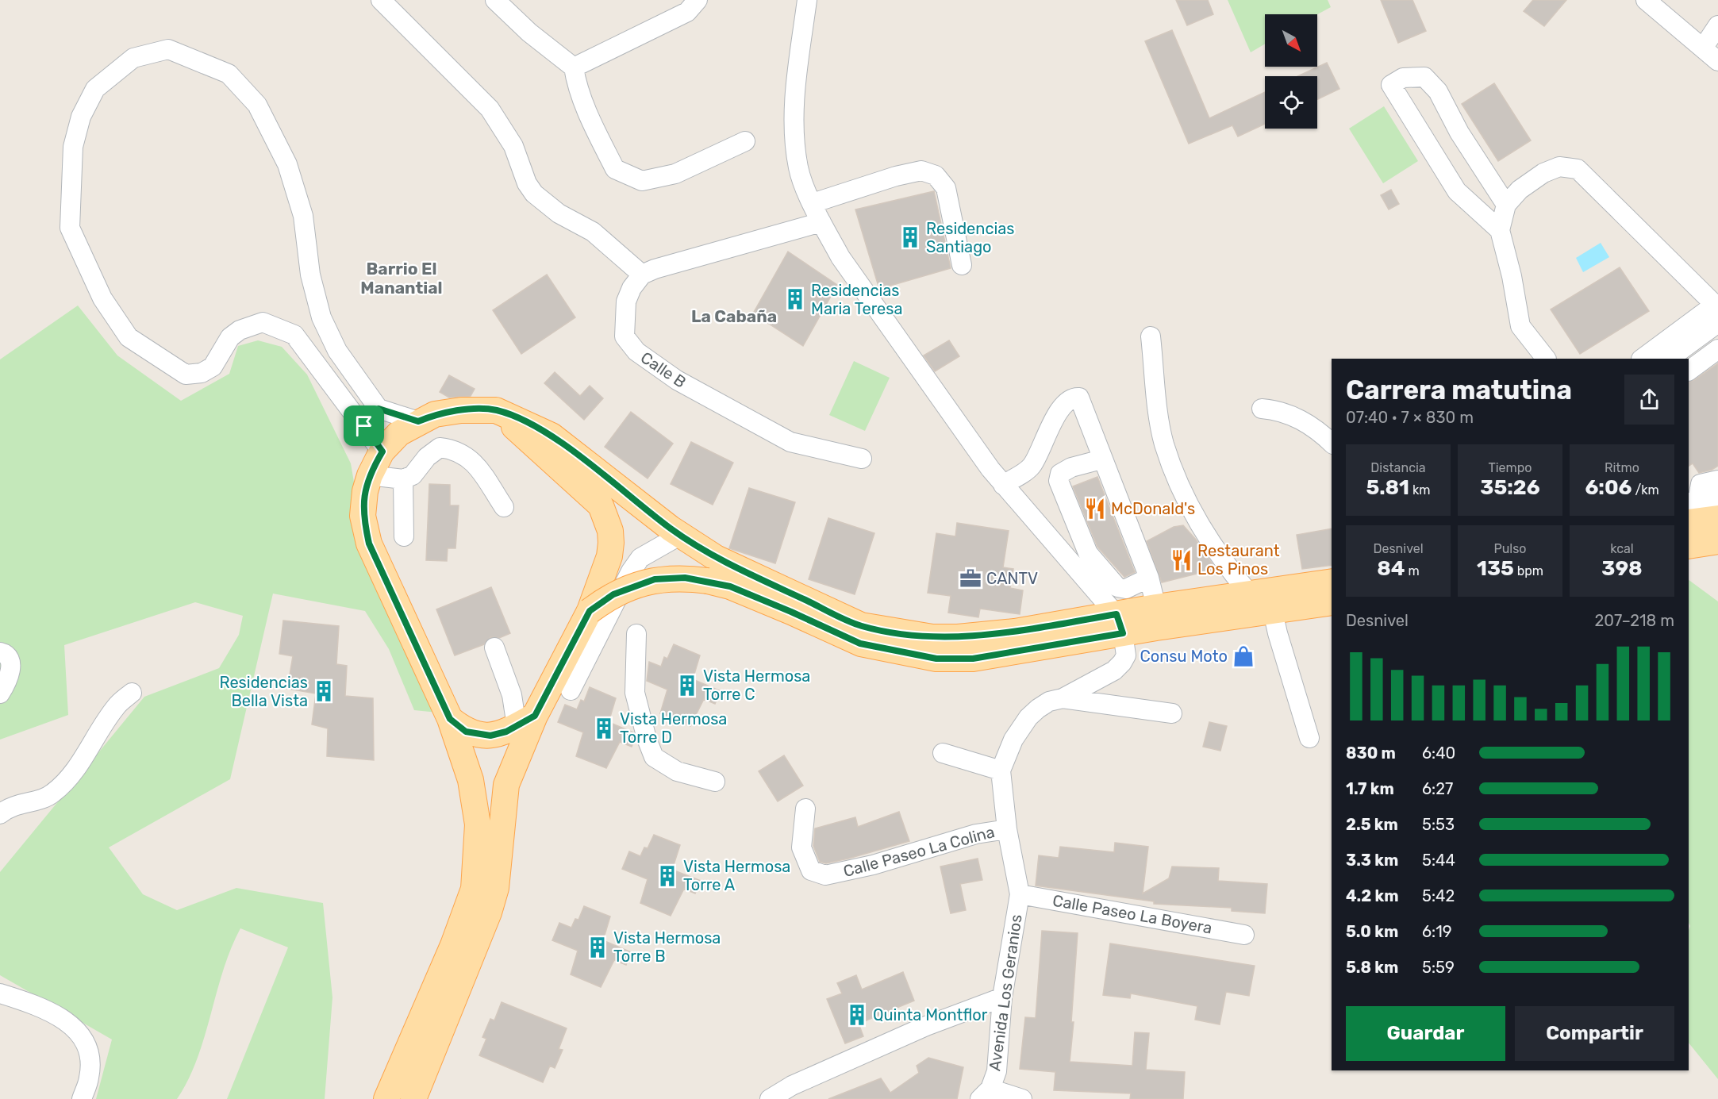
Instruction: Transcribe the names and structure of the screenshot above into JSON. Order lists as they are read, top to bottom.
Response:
{
  "streets": {
    "street": [
      "Calle B",
      "Calle Paseo La Colina",
      "Calle Paseo La Boyera",
      "Avenida Los Geranios"
    ]
  },
  "crossings": [
    ["Calle Paseo La Colina", "Avenida Los Geranios"],
    ["Calle Paseo La Boyera", "Avenida Los Geranios"]
  ],
  "districts": ["Barrio El Manantial", "La Cabaña"],
  "places": {
    "building": [
      "Residencias Santiago",
      "Residencias Maria Teresa",
      "Vista Hermosa Torre C",
      "Residencias Bella Vista",
      "Vista Hermosa Torre D",
      "Vista Hermosa Torre A",
      "Vista Hermosa Torre B",
      "Quinta Montflor"
    ],
    "restaurant": ["McDonald's", "Restaurant Los Pinos"],
    "office": ["CANTV"],
    "shop": ["Consu Moto"]
  },
  "north": "bottom right",
  "page": {
    "heading": ["Carrera matutina", "07:40 · 7 × 830 m"],
    "stats": [
      ["Distancia", "5.81 km"],
      ["Tiempo", "35:26"],
      ["Ritmo", "6:06 /km"],
      ["Desnivel", "84 m"],
      ["Pulso", "135 bpm"],
      ["kcal", "398"]
    ],
    "chart": ["Desnivel", "207–218 m"],
    "list": [
      {
        "name": "830 m",
        "note": "6:40"
      },
      {
        "name": "1.7 km",
        "note": "6:27"
      },
      {
        "name": "2.5 km",
        "note": "5:53"
      },
      {
        "name": "3.3 km",
        "note": "5:44"
      },
      {
        "name": "4.2 km",
        "note": "5:42"
      },
      {
        "name": "5.0 km",
        "note": "6:19"
      },
      {
        "name": "5.8 km",
        "note": "5:59"
      }
    ],
    "buttons": ["Guardar", "Compartir"]
  }
}
